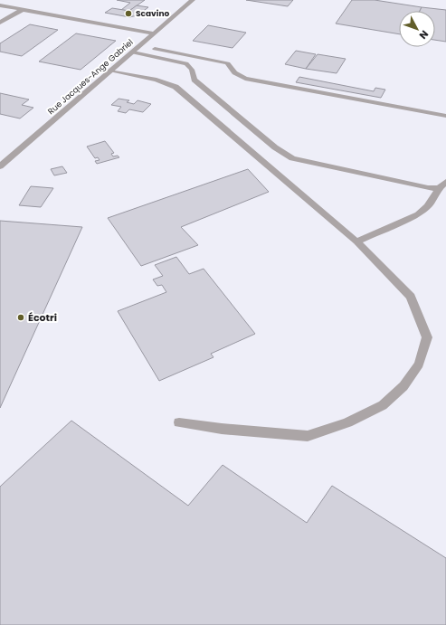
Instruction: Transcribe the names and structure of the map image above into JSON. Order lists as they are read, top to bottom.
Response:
{
  "streets": {
    "street": ["Rue Jacques-Ange Gabriel"]
  },
  "places": ["Scavino", "Écotri"],
  "north": "bottom right"
}
